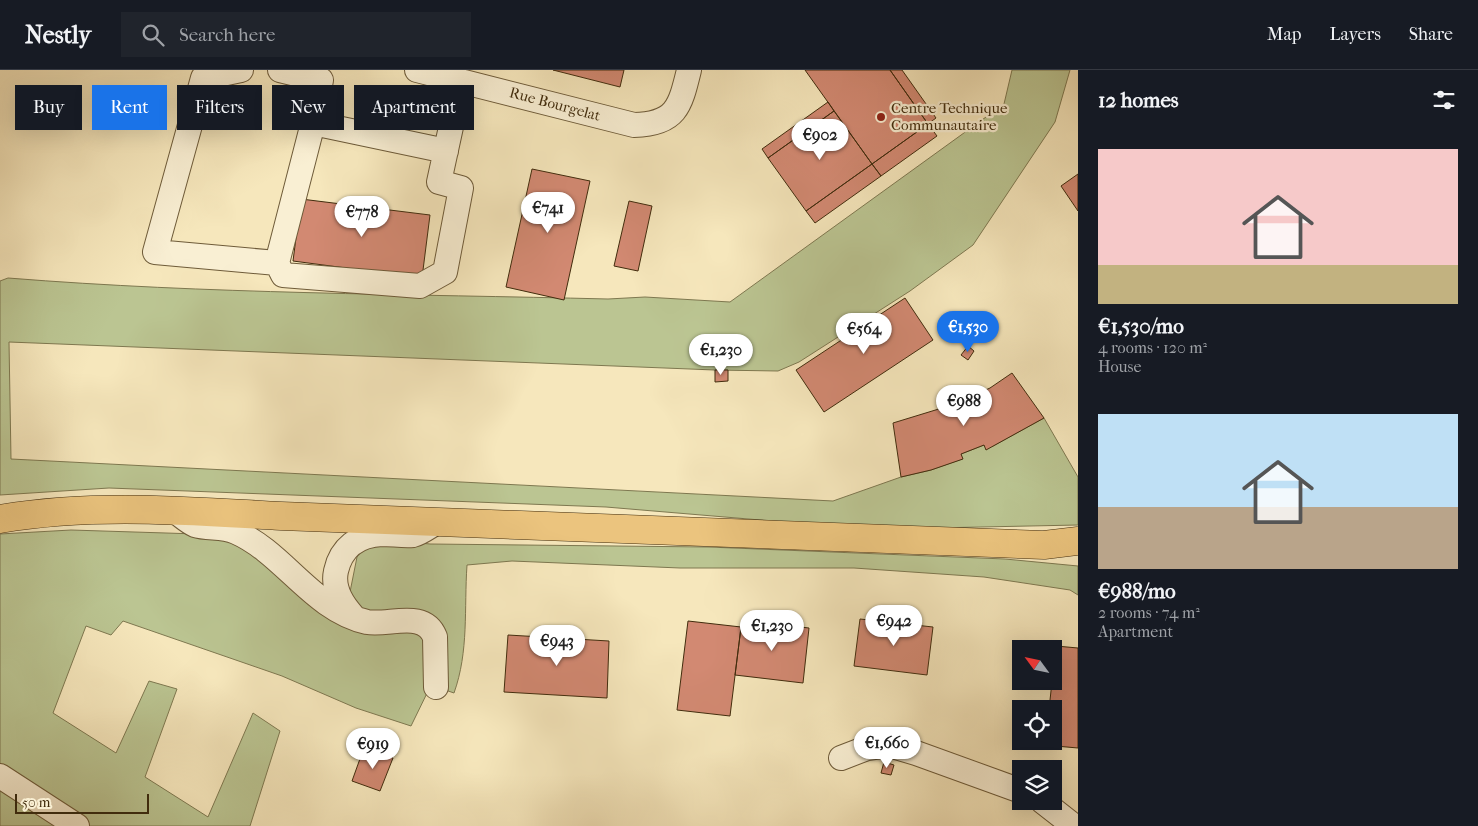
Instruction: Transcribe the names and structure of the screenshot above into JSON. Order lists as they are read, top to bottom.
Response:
{
  "streets": {
    "street": ["Rue Bourgelat"]
  },
  "places": ["Centre Technique Communautaire"],
  "scale_bar": "50 m",
  "north": "top left",
  "page": {
    "header": "Nestly",
    "search": "Search here",
    "nav": ["Map", "Layers", "Share"],
    "heading": "12 homes",
    "chip": [
      "Buy",
      "Rent",
      "Filters",
      "New",
      "Apartment"
    ],
    "price": [
      "€902",
      "€741",
      "€778",
      "€1,530",
      "€564",
      "€1,230",
      "€988",
      "€942",
      "€1,230",
      "€943",
      "€1,660",
      "€919"
    ],
    "list": [
      {
        "name": "€1,530/mo",
        "note": "4 rooms · 120 m² · House"
      },
      {
        "name": "€988/mo",
        "note": "2 rooms · 74 m² · Apartment"
      }
    ],
    "scale": "50 m"
  }
}
